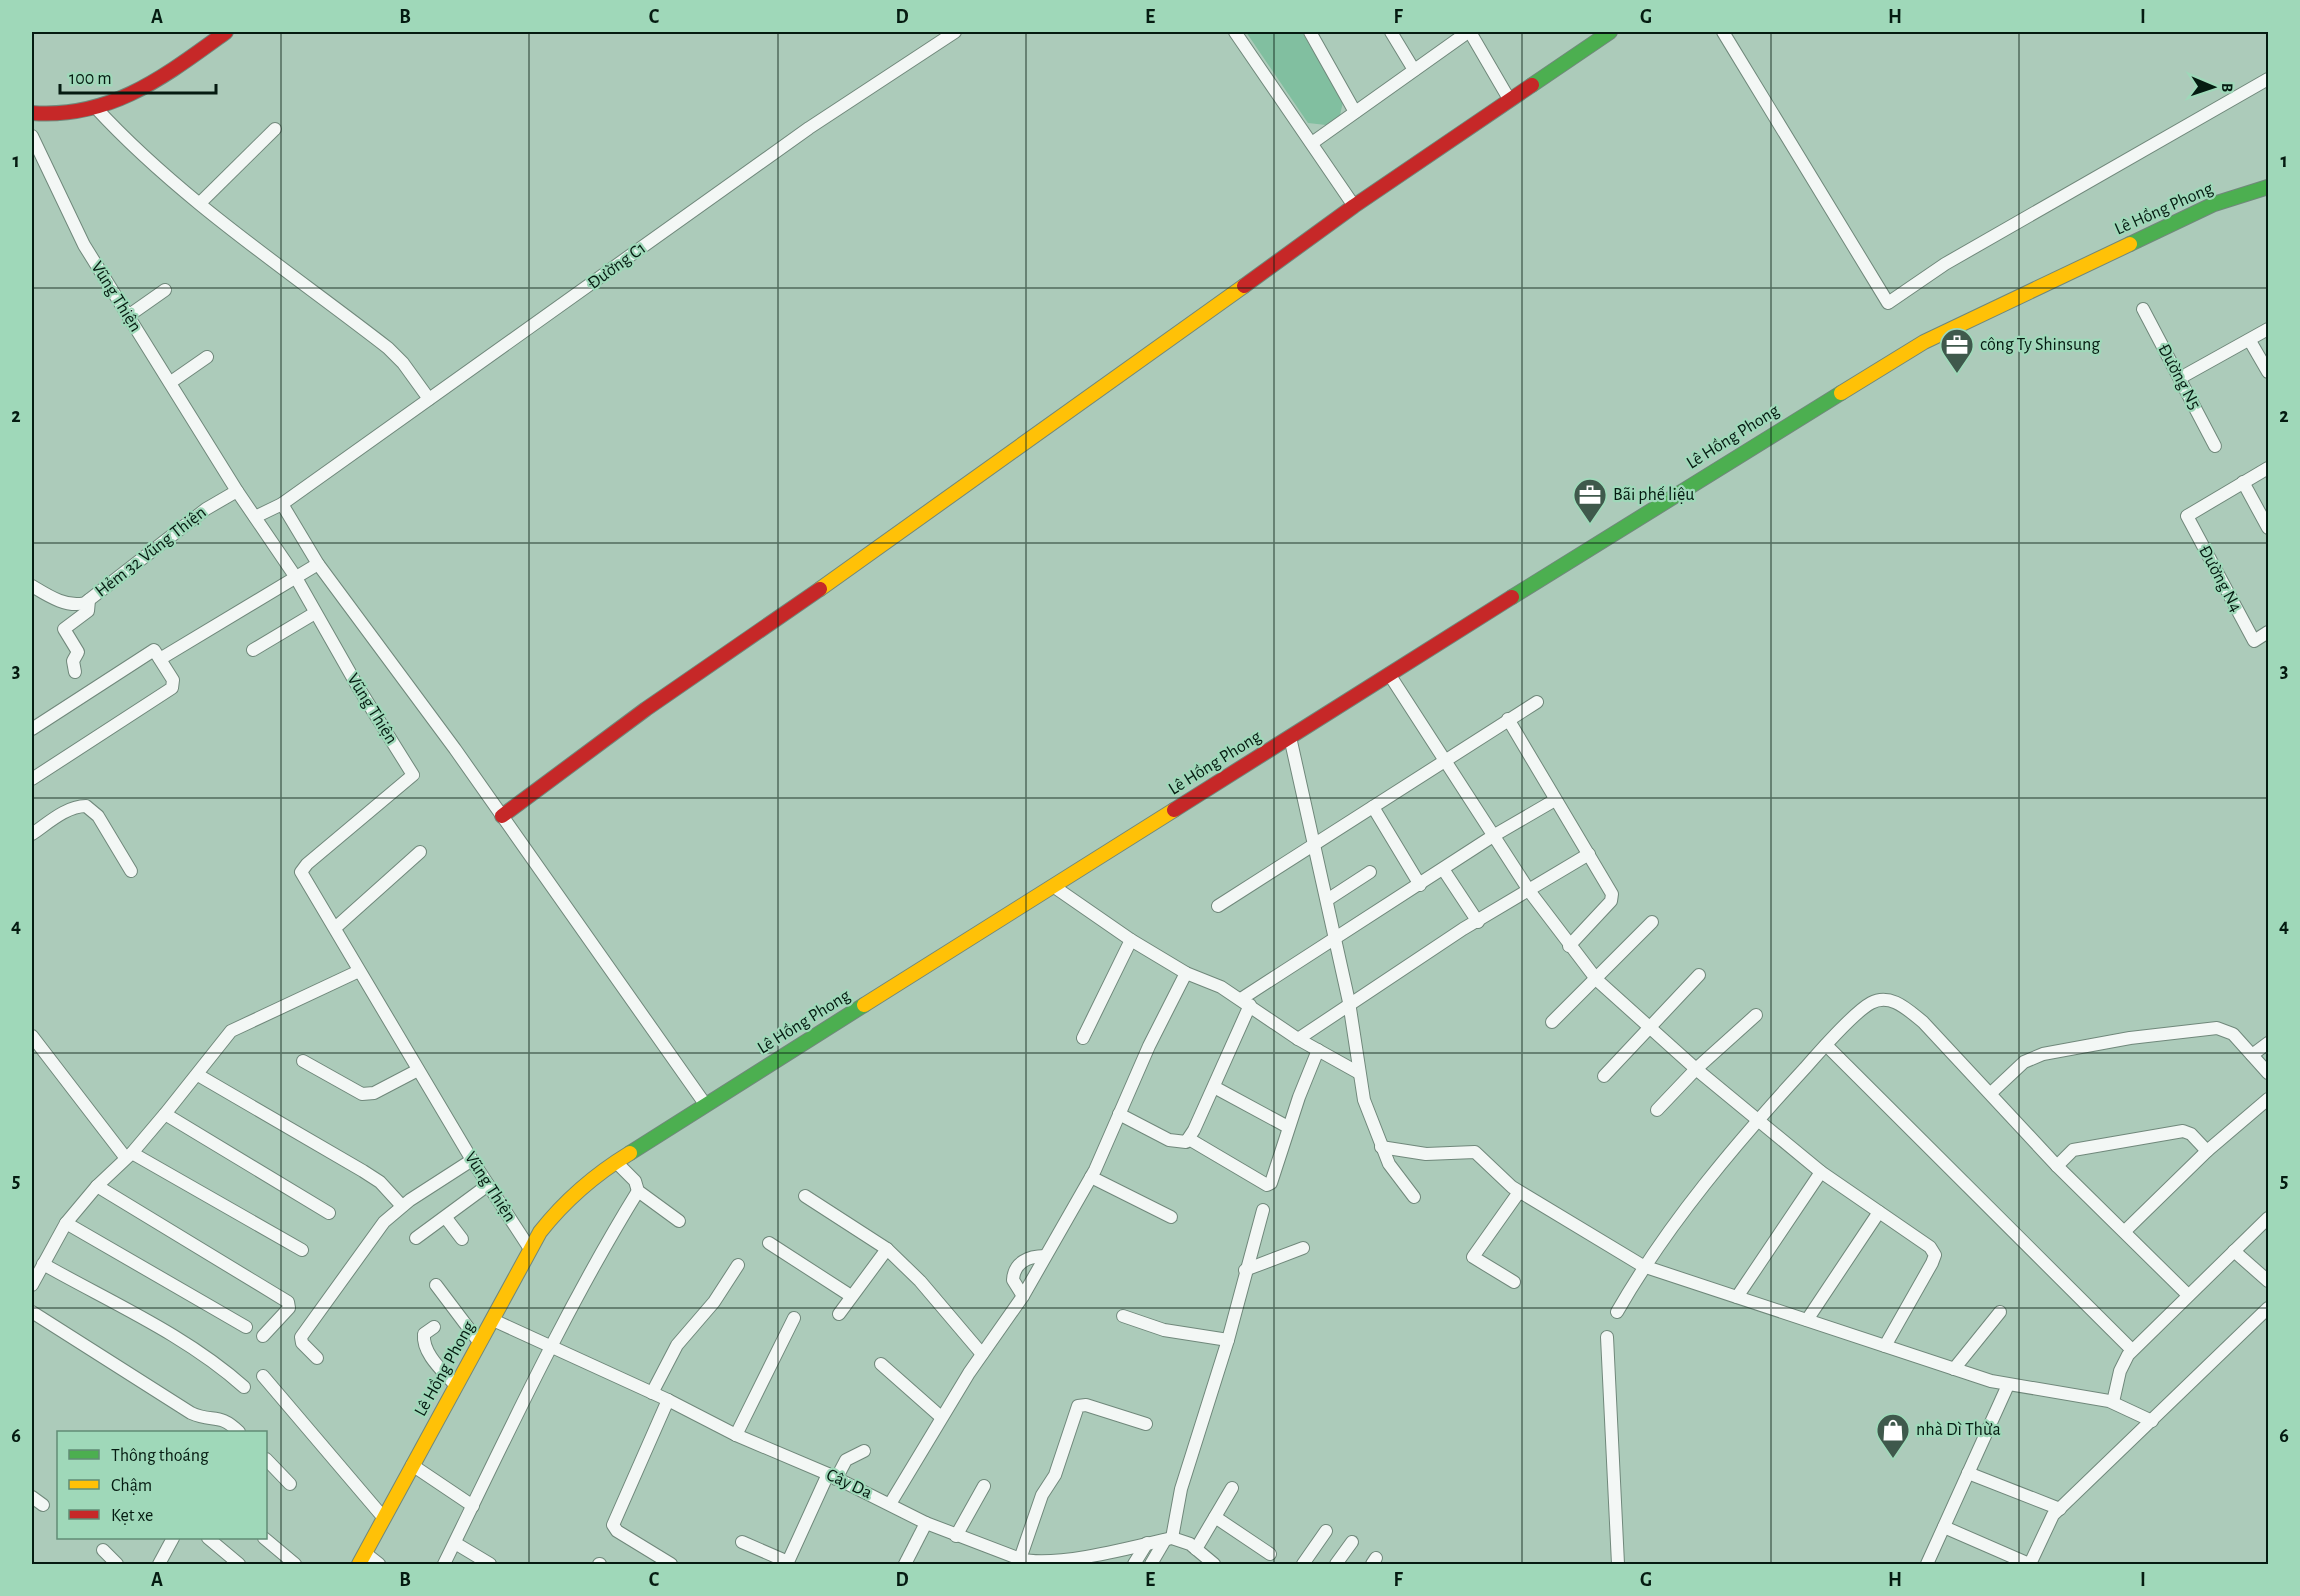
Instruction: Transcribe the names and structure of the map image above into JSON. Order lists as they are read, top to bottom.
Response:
{
  "streets": {
    "main road": ["Lê Hồng Phong"],
    "street": [
      "Đường C1",
      "Vũng Thiện",
      "Đường N5",
      "Hẻm 32 Vũng Thiện",
      "Đường N4",
      "Cây Da"
    ]
  },
  "crossings": [
    ["Lê Hồng Phong", "Vũng Thiện"],
    ["Lê Hồng Phong", "Cây Da"],
    ["Đường C1", "Vũng Thiện"],
    ["Vũng Thiện", "Hẻm 32 Vũng Thiện"]
  ],
  "places": {
    "office": ["công Ty Shinsung", "Bãi phế liệu"],
    "shop": ["nhà Dì Thừa"]
  },
  "legend": ["Thông thoáng", "Chậm", "Kẹt xe"],
  "scale_bar": "100 m",
  "north": "right",
  "grid": {
    "columns": [
      "A",
      "B",
      "C",
      "D",
      "E",
      "F",
      "G",
      "H",
      "I"
    ],
    "rows": [
      "1",
      "2",
      "3",
      "4",
      "5",
      "6"
    ]
  }
}
